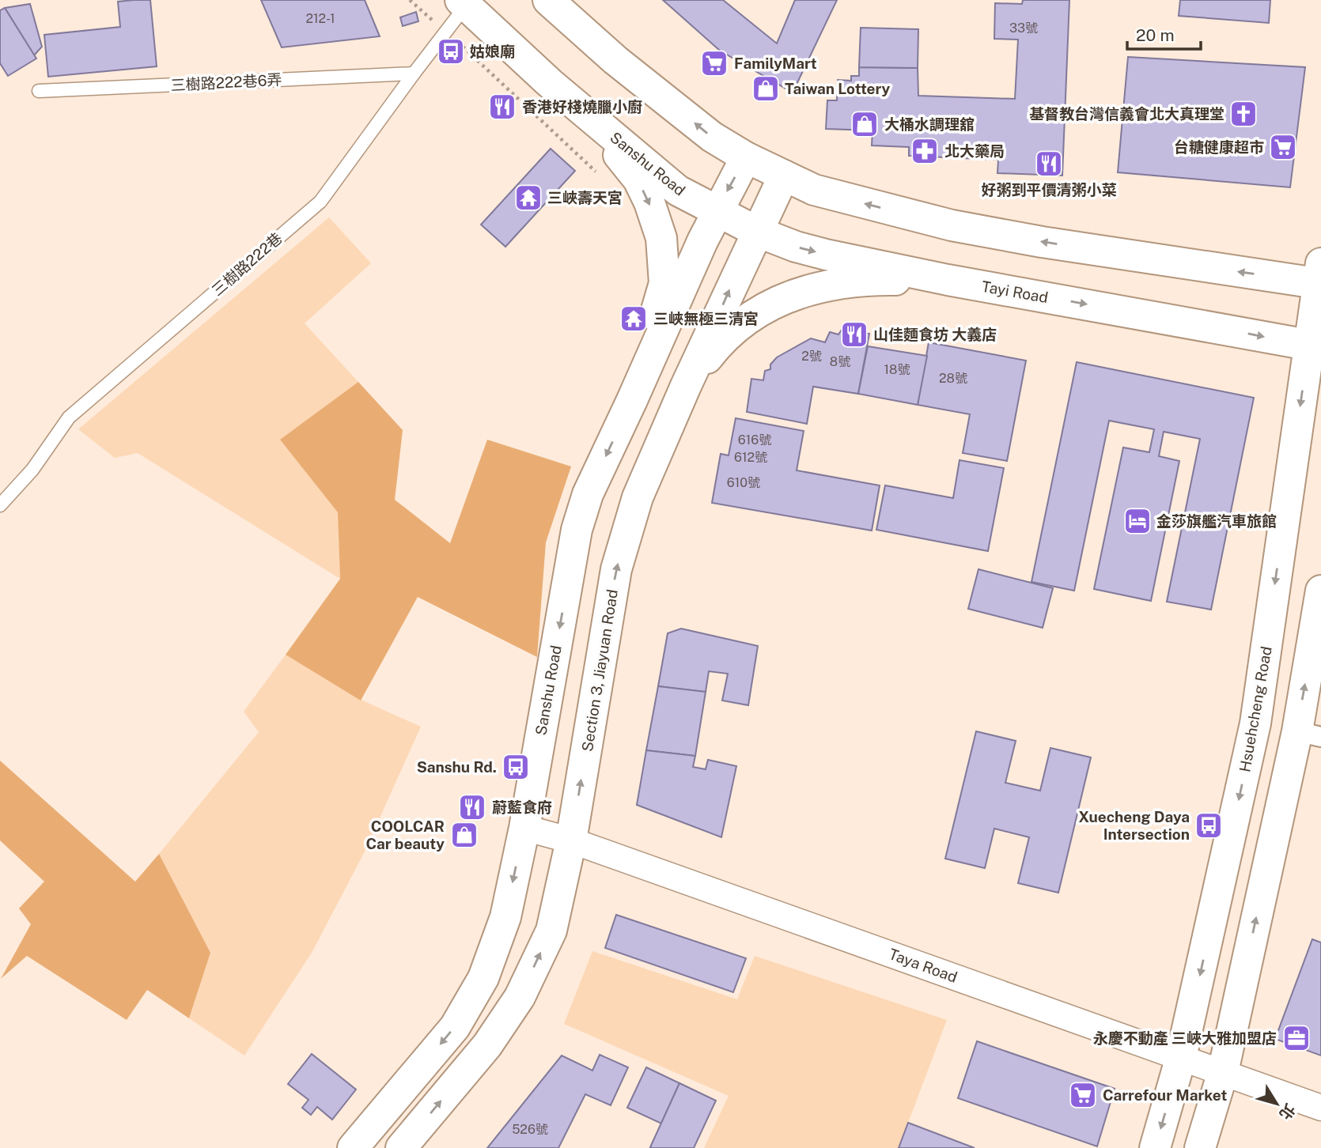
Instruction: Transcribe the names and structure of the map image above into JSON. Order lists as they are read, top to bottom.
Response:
{
  "streets": {
    "street": [
      "Sanshu Road",
      "Tayi Road",
      "Section 3, Jiayuan Road",
      "Hsuehcheng Road",
      "Taya Road"
    ],
    "lane": ["三樹路222巷6弄", "三樹路222巷"]
  },
  "crossings": [
    ["三樹路222巷6弄", "三樹路222巷"],
    ["Sanshu Road", "三樹路222巷"],
    ["Sanshu Road", "Tayi Road"],
    ["Sanshu Road", "Taya Road"],
    ["Tayi Road", "Section 3, Jiayuan Road"],
    ["Tayi Road", "Hsuehcheng Road"],
    ["Section 3, Jiayuan Road", "Taya Road"],
    ["Hsuehcheng Road", "Taya Road"]
  ],
  "one_way": ["Sanshu Road", "Section 3, Jiayuan Road"],
  "places": {
    "bus stop": ["姑娘廟", "Sanshu Rd.", "Xuecheng Daya Intersection"],
    "supermarket": ["FamilyMart", "台糖健康超市", "Carrefour Market"],
    "shop": ["Taiwan Lottery", "大桶水調理舘", "COOLCAR Car beauty"],
    "restaurant": [
      "香港好棧燒臘小廚",
      "好粥到平價清粥小菜",
      "山佳麵食坊 大義店",
      "蔚藍食府"
    ],
    "church": ["基督教台灣信義會北大真理堂"],
    "pharmacy": ["北大藥局"],
    "temple": ["三峽壽天宮", "三峽無極三清宮"],
    "hotel": ["金莎旗艦汽車旅館"],
    "office": ["永慶不動產 三峽大雅加盟店"]
  },
  "house_numbers": [
    "212-1",
    "33號",
    "2號",
    "8號",
    "18號",
    "28號",
    "616號",
    "612號",
    "610號",
    "526號"
  ],
  "scale_bar": "20 m",
  "north": "bottom right"
}
